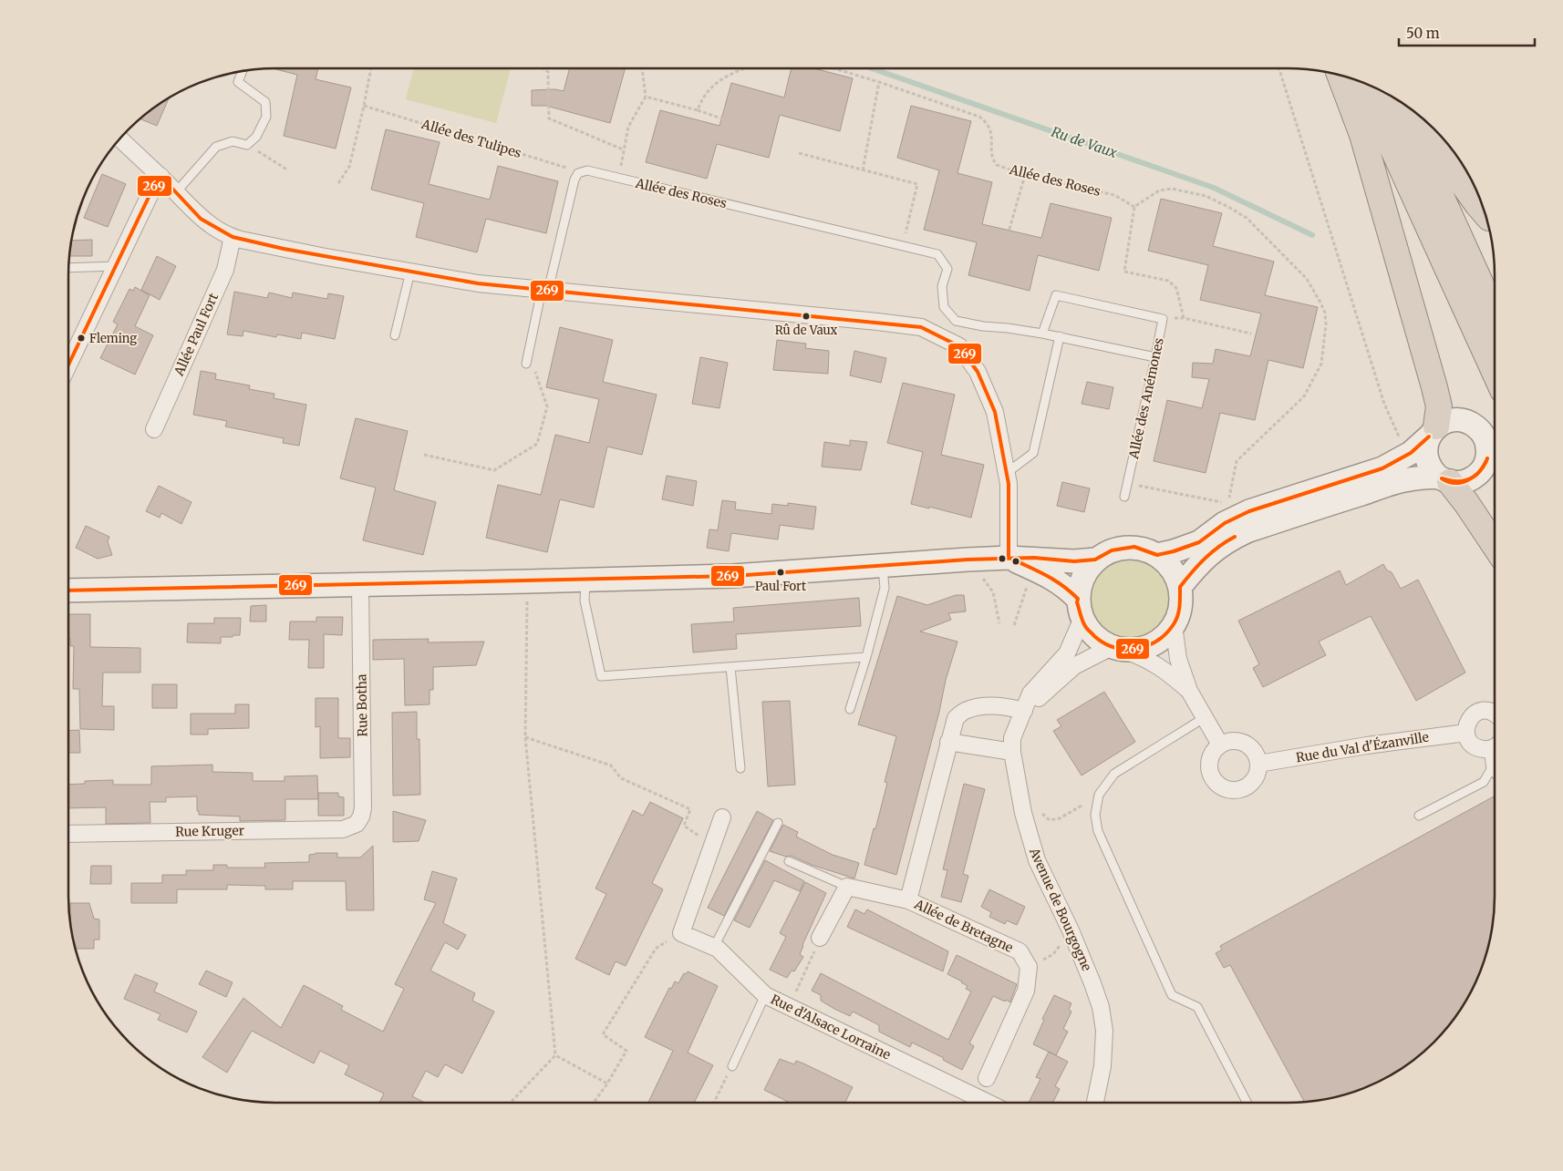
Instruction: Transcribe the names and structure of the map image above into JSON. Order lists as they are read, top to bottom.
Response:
{
  "streets": {
    "street": [
      "Allée Paul Fort",
      "Rue Botha",
      "Rue du Val d'Ézanville",
      "Rue Kruger",
      "Avenue de Bourgogne",
      "Allée de Bretagne",
      "Rue d'Alsace Lorraine"
    ],
    "lane": ["Allée des Roses", "Allée des Anémones"],
    "path": ["Allée des Tulipes"]
  },
  "crossings": [
    ["Allée des Tulipes", "Allée des Roses"],
    ["Allée des Roses", "Allée des Anémones"],
    ["Rue Botha", "Rue Kruger"],
    ["Avenue de Bourgogne", "Allée de Bretagne"]
  ],
  "water": ["Ru de Vaux"],
  "places": ["Rû de Vaux", "Fleming", "Paul Fort"],
  "lines": ["transit line 269"],
  "scale_bar": "50 m"
}
